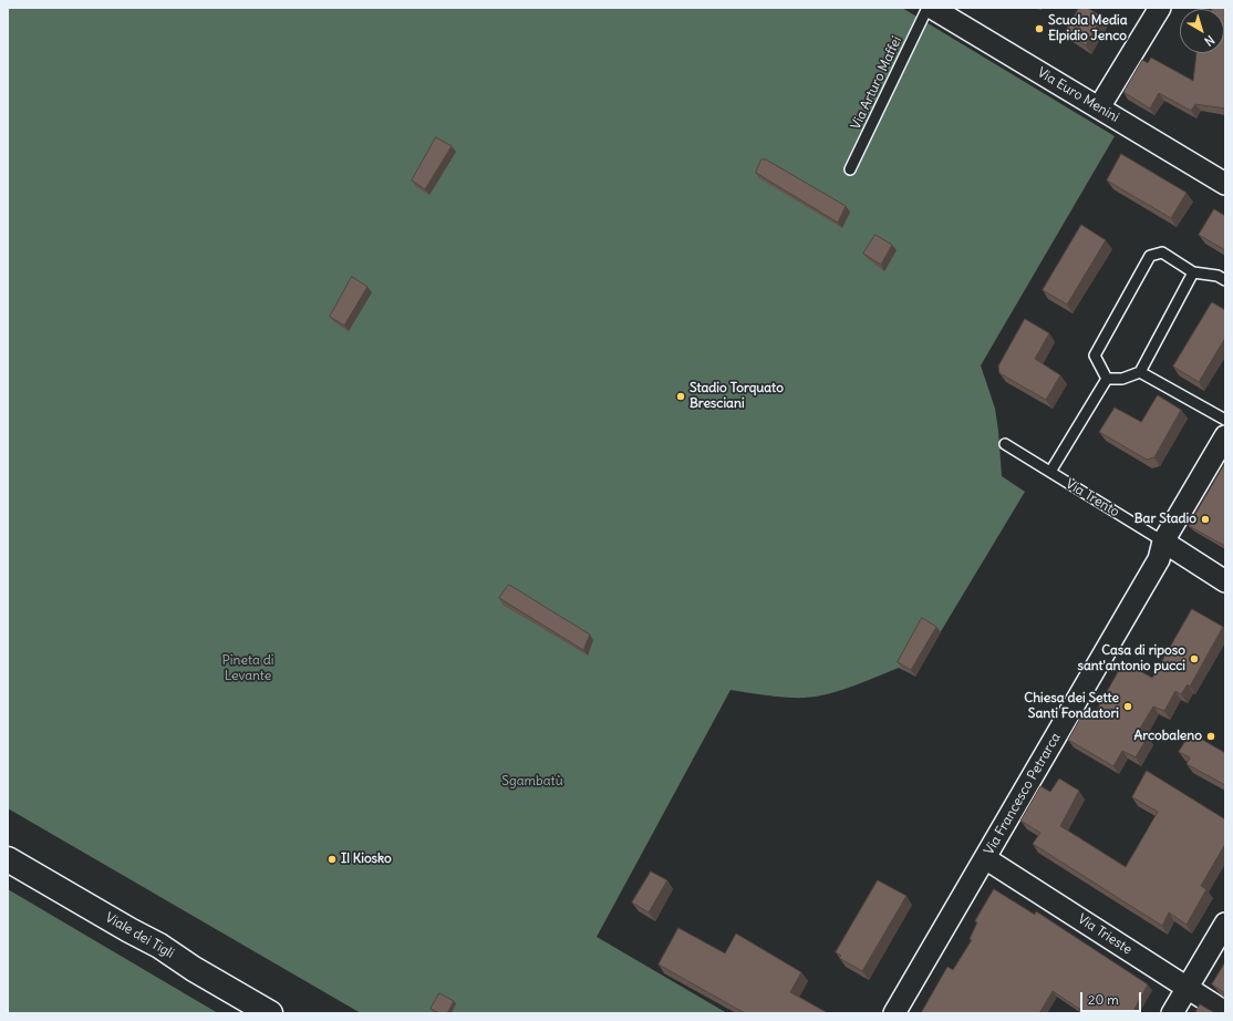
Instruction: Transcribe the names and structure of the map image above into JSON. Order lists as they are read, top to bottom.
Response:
{
  "streets": {
    "street": [
      "Via Euro Menini",
      "Via Trento",
      "Via Francesco Petrarca",
      "Via Trieste",
      "Viale dei Tigli"
    ],
    "lane": ["Via Arturo Maffei"]
  },
  "crossings": [
    ["Via Trento", "Via Francesco Petrarca"],
    ["Via Francesco Petrarca", "Via Trieste"]
  ],
  "parks": ["Pineta di Levante", "Sgambatù"],
  "places": [
    "Scuola Media Elpidio Jenco",
    "Stadio Torquato Bresciani",
    "Bar Stadio",
    "Casa di riposo sant'antonio pucci",
    "Chiesa dei Sette Santi Fondatori",
    "Arcobaleno",
    "Il Kiosko"
  ],
  "scale_bar": "20 m",
  "north": "bottom right"
}
